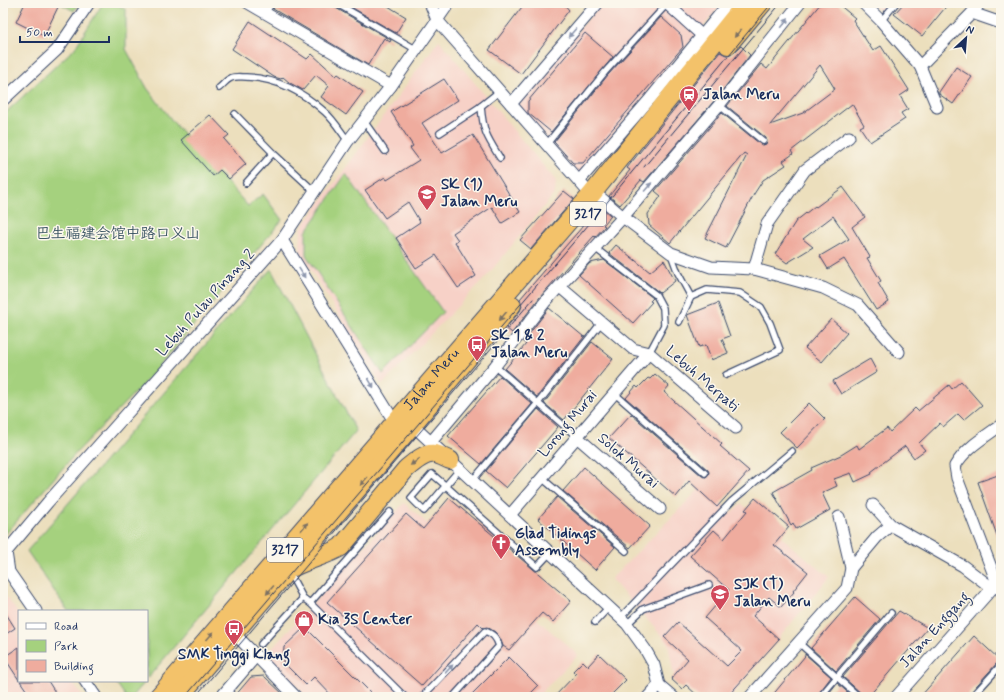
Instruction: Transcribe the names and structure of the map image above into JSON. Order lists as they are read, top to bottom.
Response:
{
  "streets": {
    "highway": ["3217", "Jalan Meru"],
    "street": [
      "Lebuh Pulau Pinang 2",
      "Lebuh Merpati",
      "Lorong Murai",
      "Solok Murai",
      "Jalan Enggang"
    ]
  },
  "crossings": [
    ["Lebuh Merpati", "Lorong Murai"],
    ["Lorong Murai", "Solok Murai"]
  ],
  "parks": ["巴生福建会馆中路口义山"],
  "places": {
    "station": ["Jalan Meru"],
    "school or university": ["SK (1) Jalan Meru", "SJK (T) Jalan Meru"],
    "bus stop": ["SK 1 & 2 Jalan Meru", "SMK Tinggi Klang"],
    "church": ["Glad Tidings Assembly"],
    "shop": ["Kia 3S Center"]
  },
  "legend": ["Road", "Park", "Building"],
  "scale_bar": "50 m",
  "north": "top right"
}
